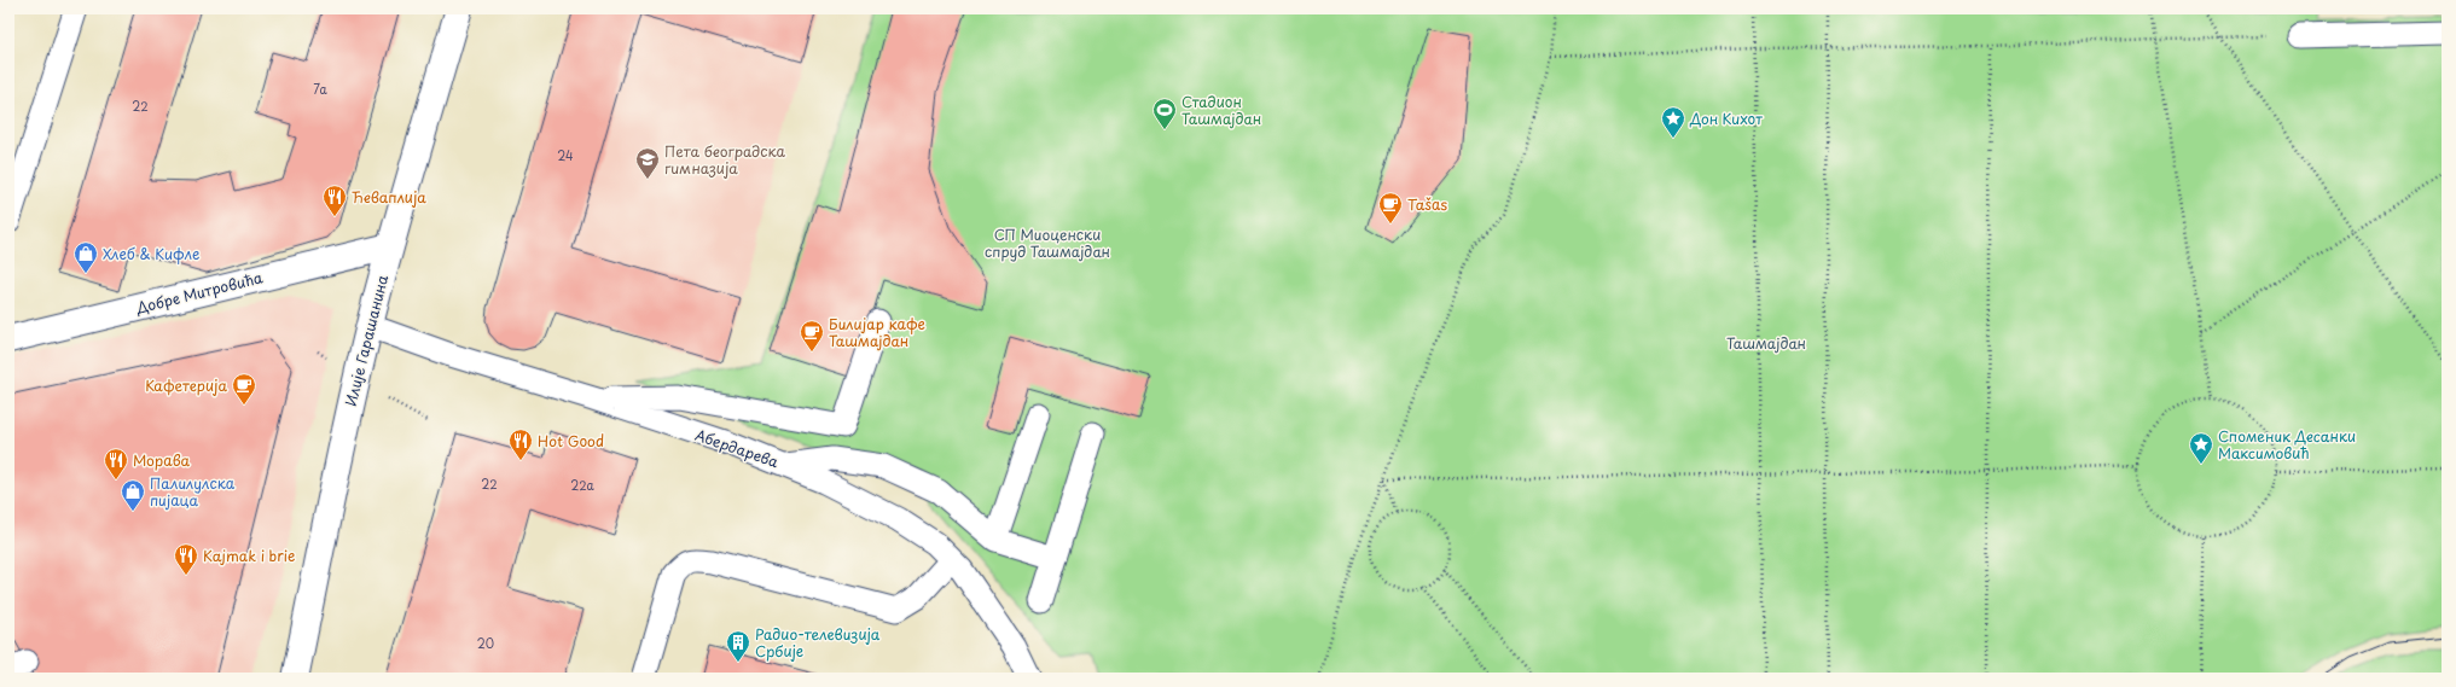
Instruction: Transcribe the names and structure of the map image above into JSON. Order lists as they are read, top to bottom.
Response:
{
  "streets": {
    "street": ["Добре Митровића", "Илије Гарашанина"],
    "lane": ["Абердарева"]
  },
  "crossings": [
    ["Добре Митровића", "Илије Гарашанина"],
    ["Илије Гарашанина", "Абердарева"]
  ],
  "parks": ["СП Миоценски спруд Ташмајдан", "Ташмајдан"],
  "places": {
    "sports": ["Стадион Ташмајдан"],
    "place": ["Дон Кихот", "Споменик Десанки Максимовић"],
    "school or university": ["Пета београдска гимназија"],
    "restaurant": [
      "Ћеваплија",
      "Hot Good",
      "Морава",
      "Kajmak i brie"
    ],
    "cafe": ["Tašas", "Билијар кафе Ташмајдан", "Кафетерија"],
    "shop": ["Хлеб & Кифле", "Палилулска пијаца"],
    "building": ["Радио-телевизија Србије"]
  },
  "house_numbers": [
    "7a",
    "22",
    "24",
    "22",
    "22a",
    "20"
  ]
}
